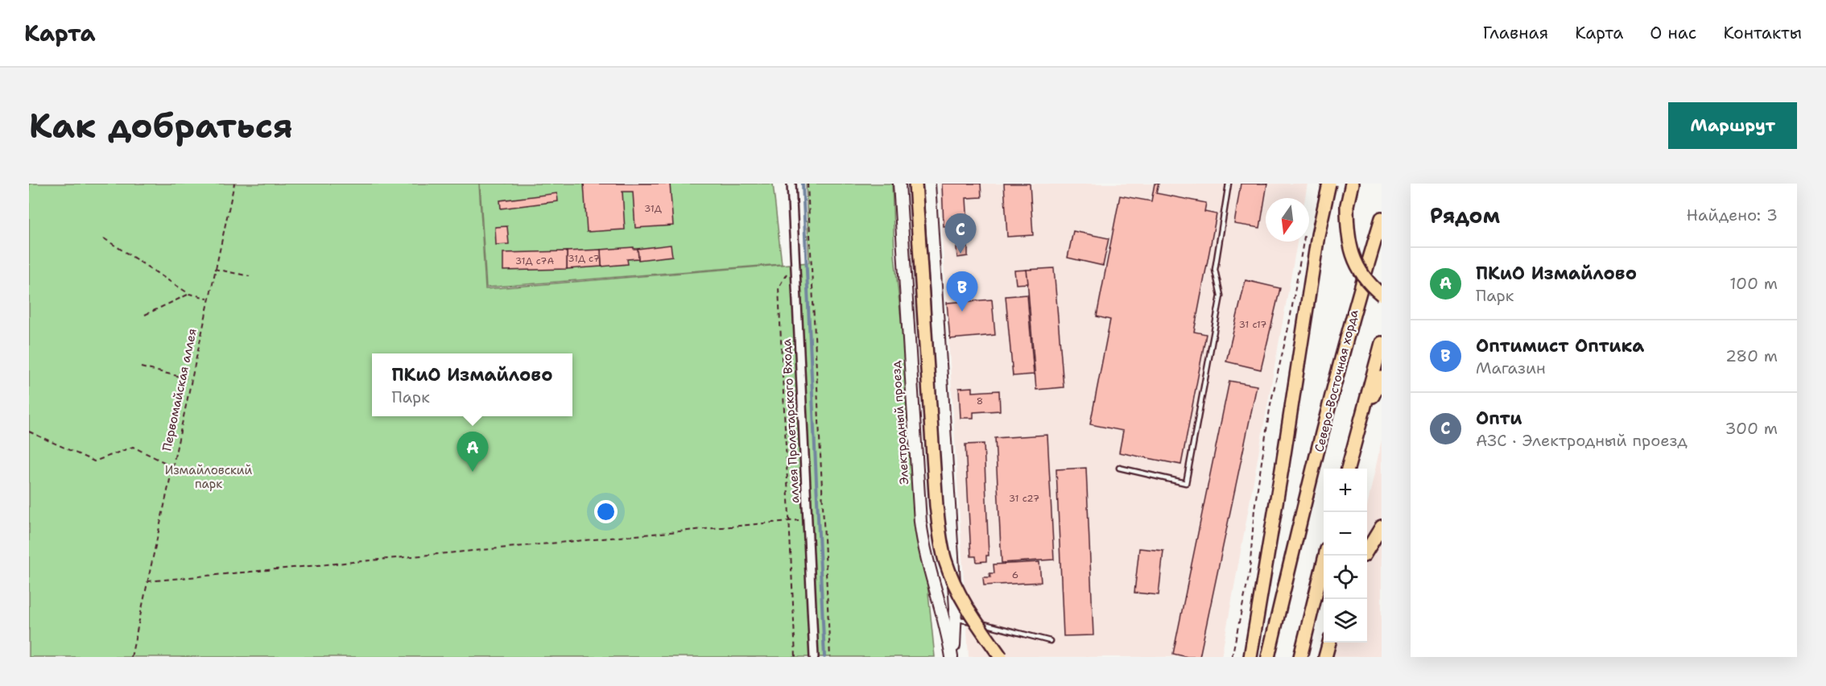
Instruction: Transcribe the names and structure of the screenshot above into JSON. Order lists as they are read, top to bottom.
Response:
{
  "streets": {
    "main road": ["Северо-Восточная хорда"],
    "street": ["аллея Пролетарского Входа", "Электродный проезд"],
    "path": ["Первомайская аллея"]
  },
  "parks": ["Измайловский парк"],
  "house_numbers": [
    "31Д",
    "31Д с7",
    "31Д с7А",
    "31 с17",
    "8",
    "31 с27",
    "6"
  ],
  "north": "bottom",
  "page": {
    "header": "Карта",
    "nav": [
      "Главная",
      "Карта",
      "О нас",
      "Контакты"
    ],
    "buttons": "Маршрут",
    "title": "Как добраться",
    "heading": ["Рядом", "Найдено: 3"],
    "pins": ["C", "B", "A"],
    "list": [
      {
        "mark": "A",
        "name": "ПКиО Измайлово",
        "note": "Парк",
        "value": "100 m"
      },
      {
        "mark": "B",
        "name": "Оптимист Оптика",
        "note": "Магазин",
        "value": "280 m"
      },
      {
        "mark": "C",
        "name": "Опти",
        "note": "АЗС · Электродный проезд",
        "value": "300 m"
      }
    ],
    "popup": ["ПКиО Измайлово", "Парк"],
    "map_buttons": ["+", "−"]
  }
}
